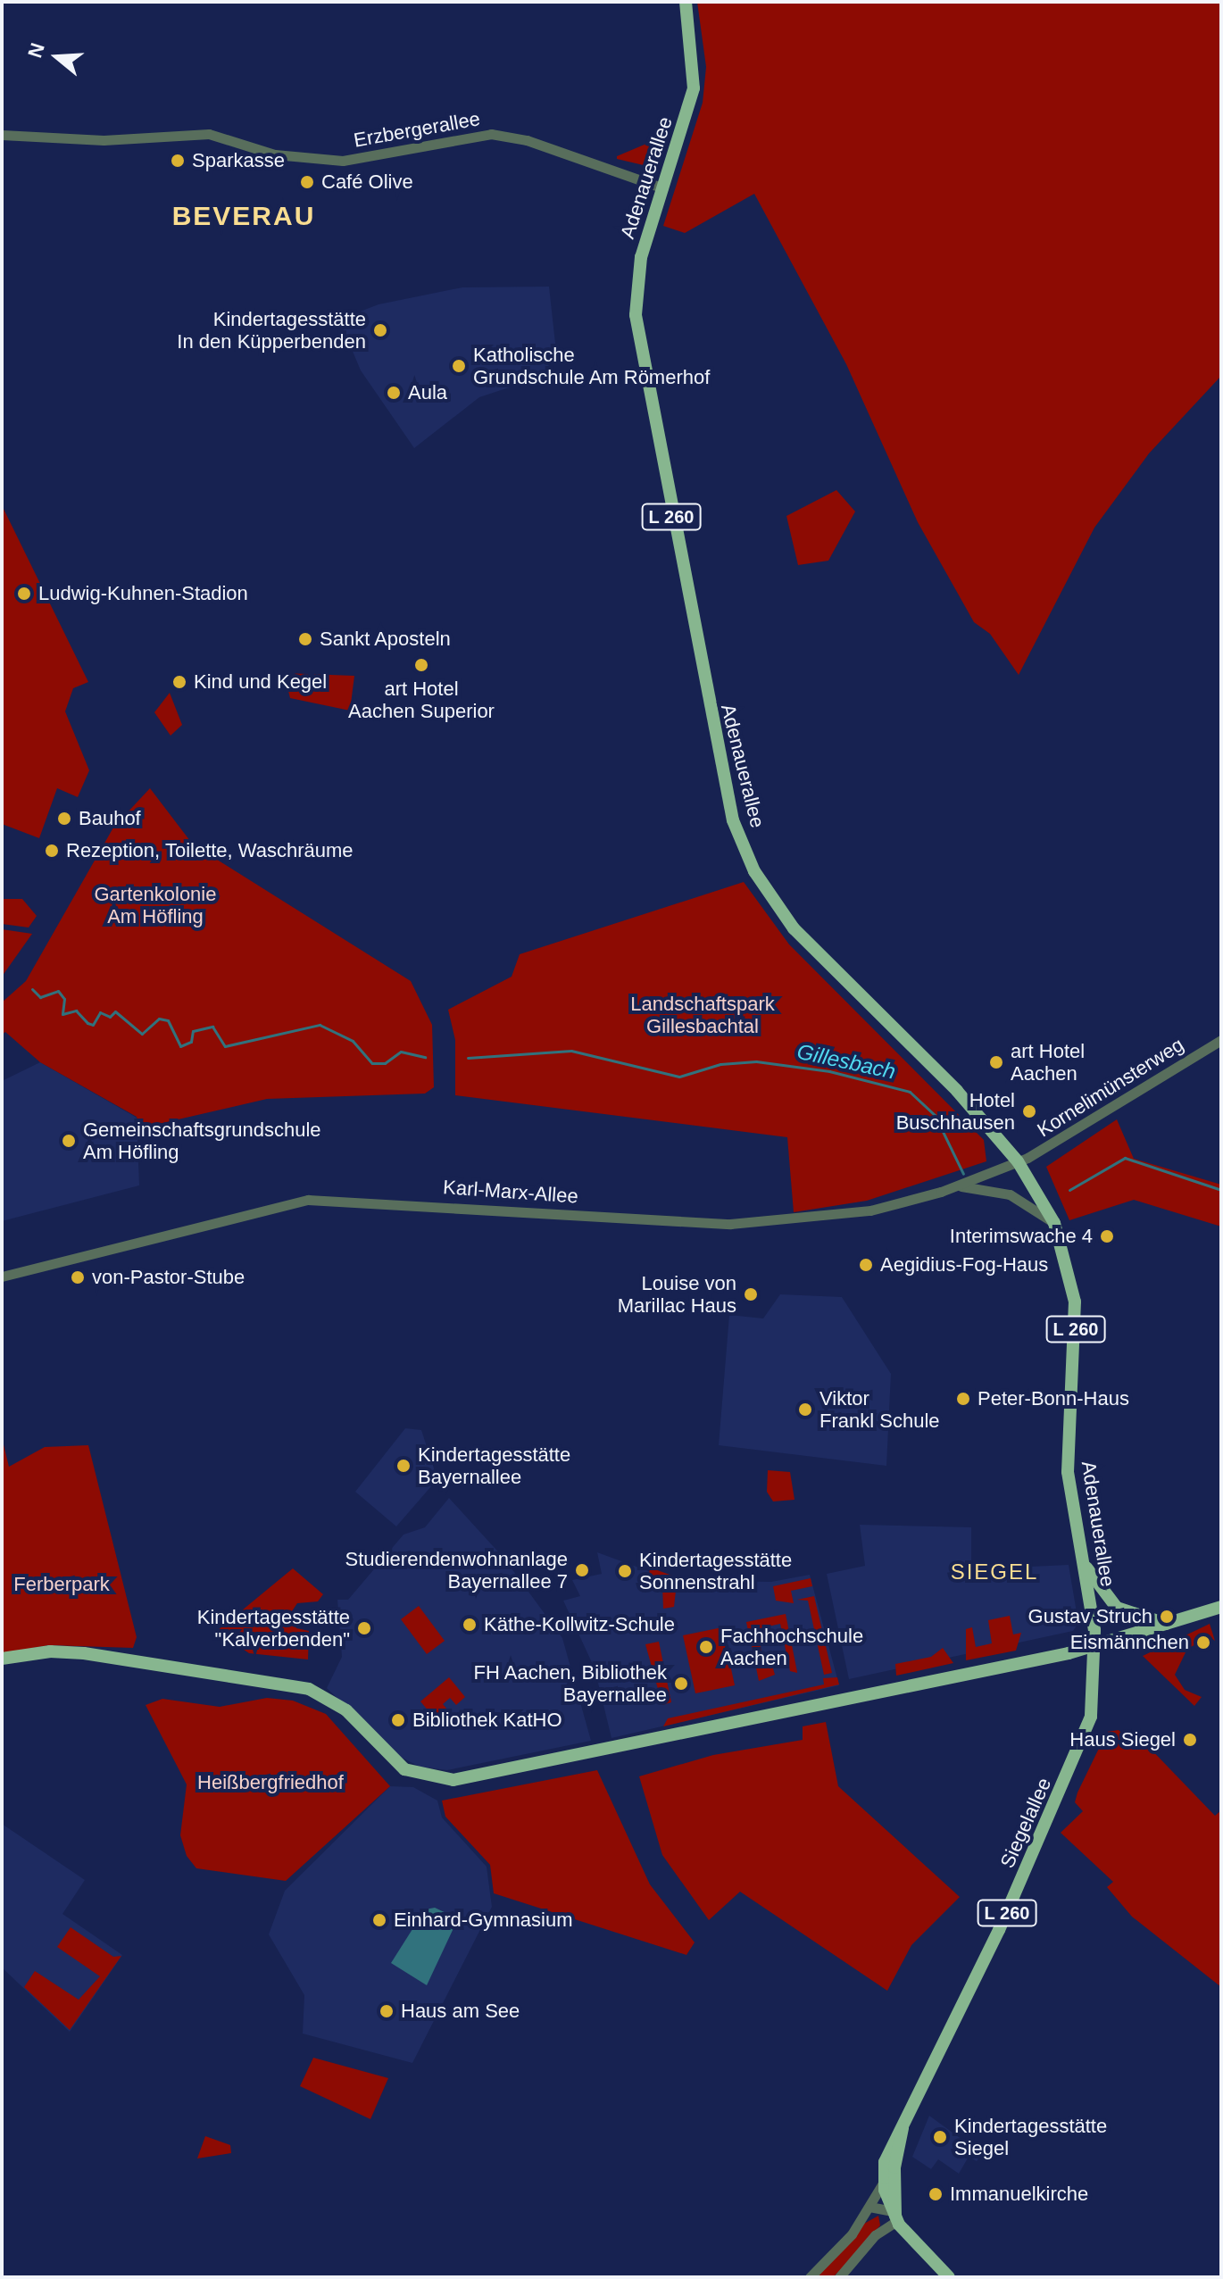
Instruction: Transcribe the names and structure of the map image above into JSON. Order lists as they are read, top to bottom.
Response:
{
  "streets": {
    "main road": ["Adenauerallee", "L 260", "Siegelallee"],
    "street": ["Erzbergerallee", "Kornelimünsterweg", "Karl-Marx-Allee"]
  },
  "crossings": [
    ["Erzbergerallee", "Adenauerallee"],
    ["Adenauerallee", "Kornelimünsterweg"],
    ["Adenauerallee", "Karl-Marx-Allee"],
    ["Adenauerallee", "Siegelallee"],
    ["L 260", "Siegelallee"],
    ["Kornelimünsterweg", "Karl-Marx-Allee"]
  ],
  "districts": ["BEVERAU", "SIEGEL"],
  "water": ["Gillesbach"],
  "parks": [
    "Gartenkolonie Am Höfling",
    "Landschaftspark Gillesbachtal",
    "Ferberpark",
    "Heißbergfriedhof"
  ],
  "places": [
    "Sparkasse",
    "Café Olive",
    "Kindertagesstätte In den Küpperbenden",
    "Katholische Grundschule Am Römerhof",
    "Aula",
    "Ludwig-Kuhnen-Stadion",
    "Sankt Aposteln",
    "art Hotel Aachen Superior",
    "Kind und Kegel",
    "Bauhof",
    "Rezeption, Toilette, Waschräume",
    "art Hotel Aachen",
    "Hotel Buschhausen",
    "Gemeinschaftsgrundschule Am Höfling",
    "Interimswache 4",
    "Aegidius-Fog-Haus",
    "von-Pastor-Stube",
    "Louise von Marillac Haus",
    "Peter-Bonn-Haus",
    "Viktor Frankl Schule",
    "Kindertagesstätte Bayernallee",
    "Studierendenwohnanlage Bayernallee 7",
    "Kindertagesstätte Sonnenstrahl",
    "Gustav Struch",
    "Käthe-Kollwitz-Schule",
    "Kindertagesstätte \"Kalverbenden\"",
    "Eismännchen",
    "Fachhochschule Aachen",
    "FH Aachen, Bibliothek Bayernallee",
    "Bibliothek KatHO",
    "Haus Siegel",
    "Einhard-Gymnasium",
    "Haus am See",
    "Kindertagesstätte Siegel",
    "Immanuelkirche"
  ],
  "north": "left"
}
